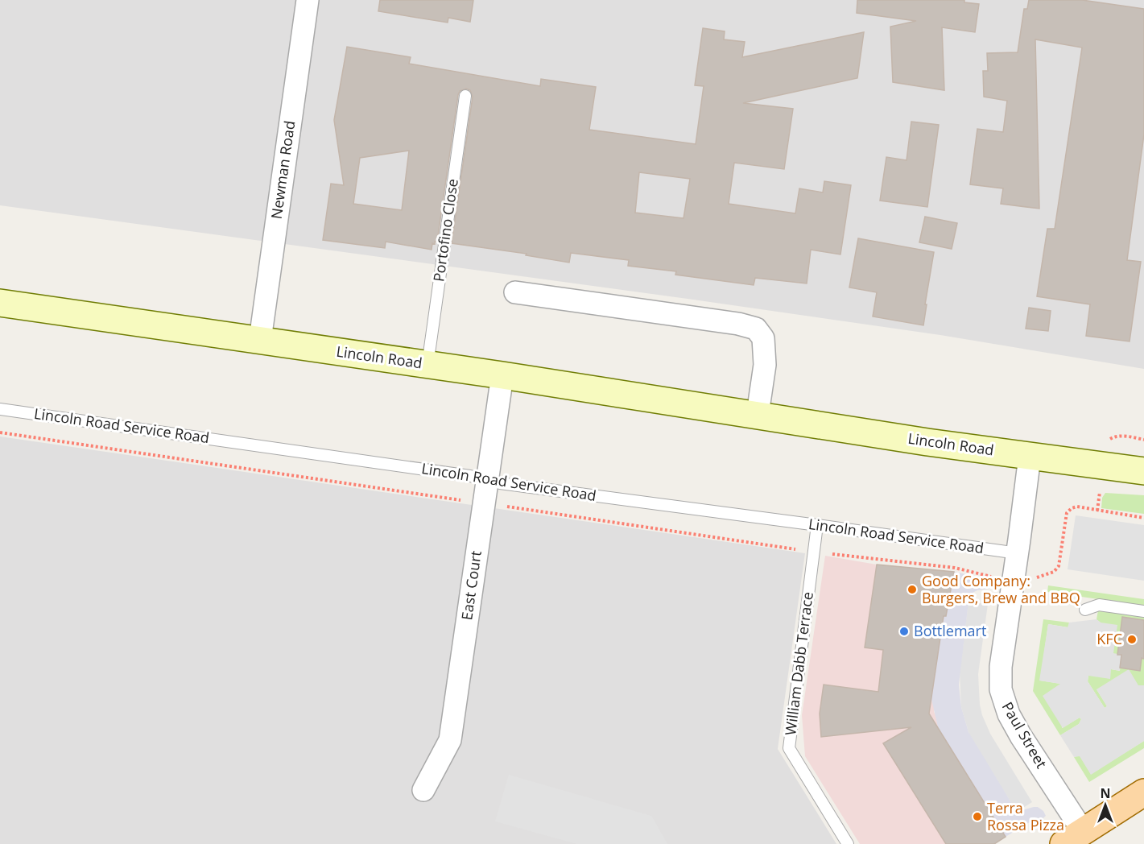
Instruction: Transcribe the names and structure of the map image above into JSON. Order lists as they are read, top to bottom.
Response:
{
  "streets": {
    "main road": ["Lincoln Road"],
    "street": ["Newman Road", "East Court", "Paul Street"],
    "lane": ["Portofino Close", "Lincoln Road Service Road", "William Dabb Terrace"]
  },
  "crossings": [
    ["Newman Road", "Lincoln Road"],
    ["Portofino Close", "Lincoln Road"],
    ["Lincoln Road", "East Court"],
    ["Lincoln Road", "Paul Street"],
    ["Lincoln Road Service Road", "East Court"],
    ["Lincoln Road Service Road", "William Dabb Terrace"],
    ["Lincoln Road Service Road", "Paul Street"]
  ],
  "places": [
    "Good Company: Burgers, Brew and BBQ",
    "Bottlemart",
    "KFC",
    "Terra Rossa Pizza"
  ],
  "north": "top"
}
